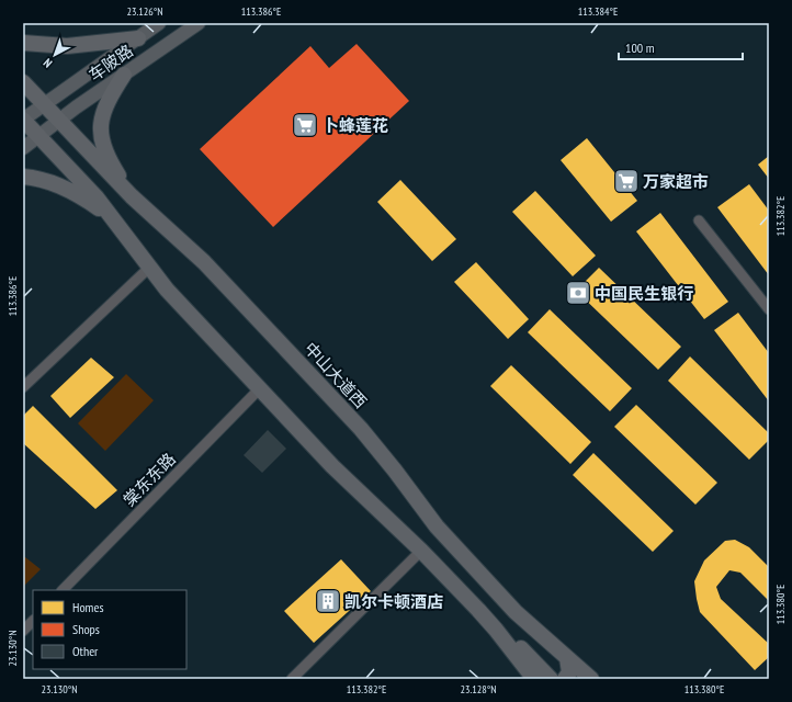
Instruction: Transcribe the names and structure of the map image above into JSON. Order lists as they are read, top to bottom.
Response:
{
  "streets": {
    "highway": ["中山大道西"],
    "main road": ["车陂路"],
    "street": ["棠东东路"]
  },
  "crossings": [
    ["车陂路", "中山大道西"]
  ],
  "places": {
    "supermarket": ["卜蜂莲花", "万家超市"],
    "bank": ["中国民生银行"],
    "building": ["凯尔卡顿酒店"]
  },
  "legend": ["Homes", "Shops", "Other"],
  "scale_bar": "100 m",
  "north": "bottom left",
  "coordinates": [
    "23.126°N",
    "113.386°E",
    "113.384°E",
    "113.382°E",
    "113.380°E",
    "23.130°N",
    "23.128°N"
  ]
}
